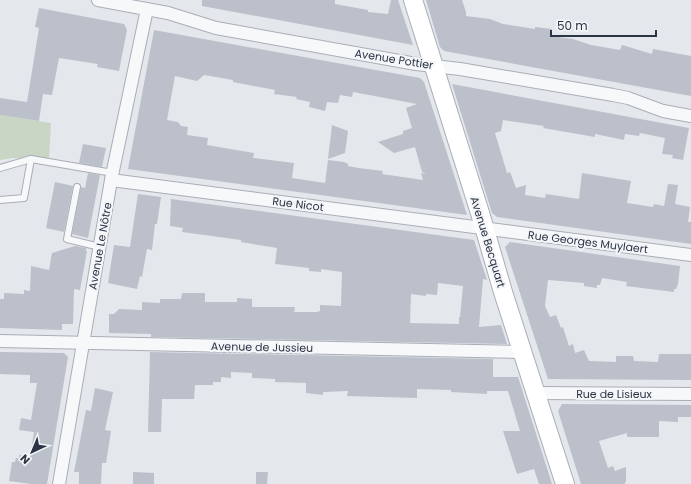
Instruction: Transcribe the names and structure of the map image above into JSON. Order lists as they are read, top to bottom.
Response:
{
  "streets": {
    "street": [
      "Avenue Pottier",
      "Rue Nicot",
      "Avenue Becquart",
      "Rue Georges Muylaert",
      "Avenue Le Nôtre",
      "Avenue de Jussieu",
      "Rue de Lisieux"
    ]
  },
  "crossings": [
    ["Avenue Pottier", "Avenue Becquart"],
    ["Avenue Pottier", "Avenue Le Nôtre"],
    ["Rue Nicot", "Avenue Becquart"],
    ["Rue Nicot", "Rue Georges Muylaert"],
    ["Rue Nicot", "Avenue Le Nôtre"],
    ["Avenue Becquart", "Rue Georges Muylaert"],
    ["Avenue Becquart", "Avenue de Jussieu"],
    ["Avenue Becquart", "Rue de Lisieux"],
    ["Avenue Le Nôtre", "Avenue de Jussieu"]
  ],
  "scale_bar": "50 m",
  "north": "bottom left"
}
